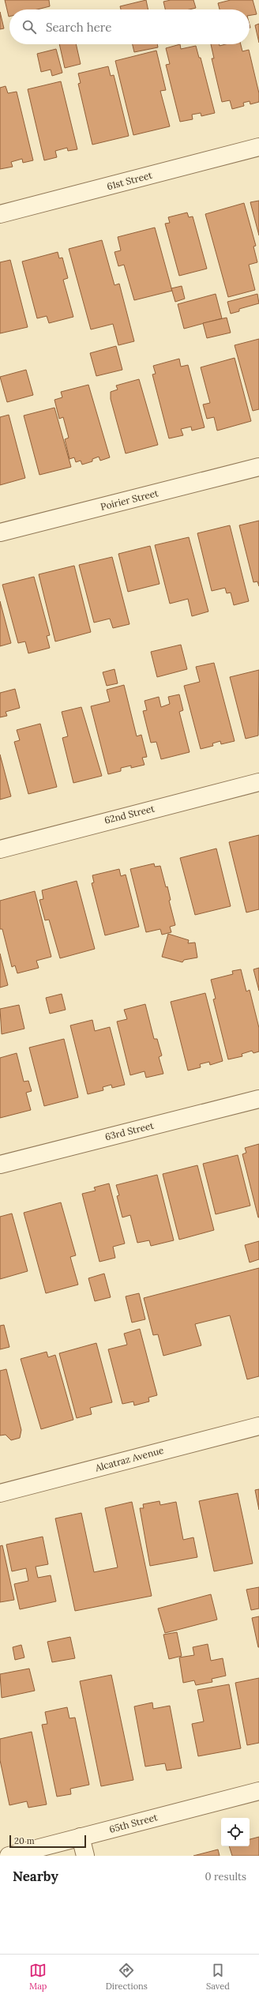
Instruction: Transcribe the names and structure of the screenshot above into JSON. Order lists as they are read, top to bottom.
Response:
{
  "streets": {
    "street": [
      "61st Street",
      "Poirier Street",
      "62nd Street",
      "63rd Street",
      "Alcatraz Avenue",
      "65th Street"
    ]
  },
  "scale_bar": "20 m",
  "page": {
    "search": "Search here",
    "scale": "20 m",
    "heading": ["Nearby", "0 results"],
    "nav": ["Map", "Directions", "Saved"]
  }
}
